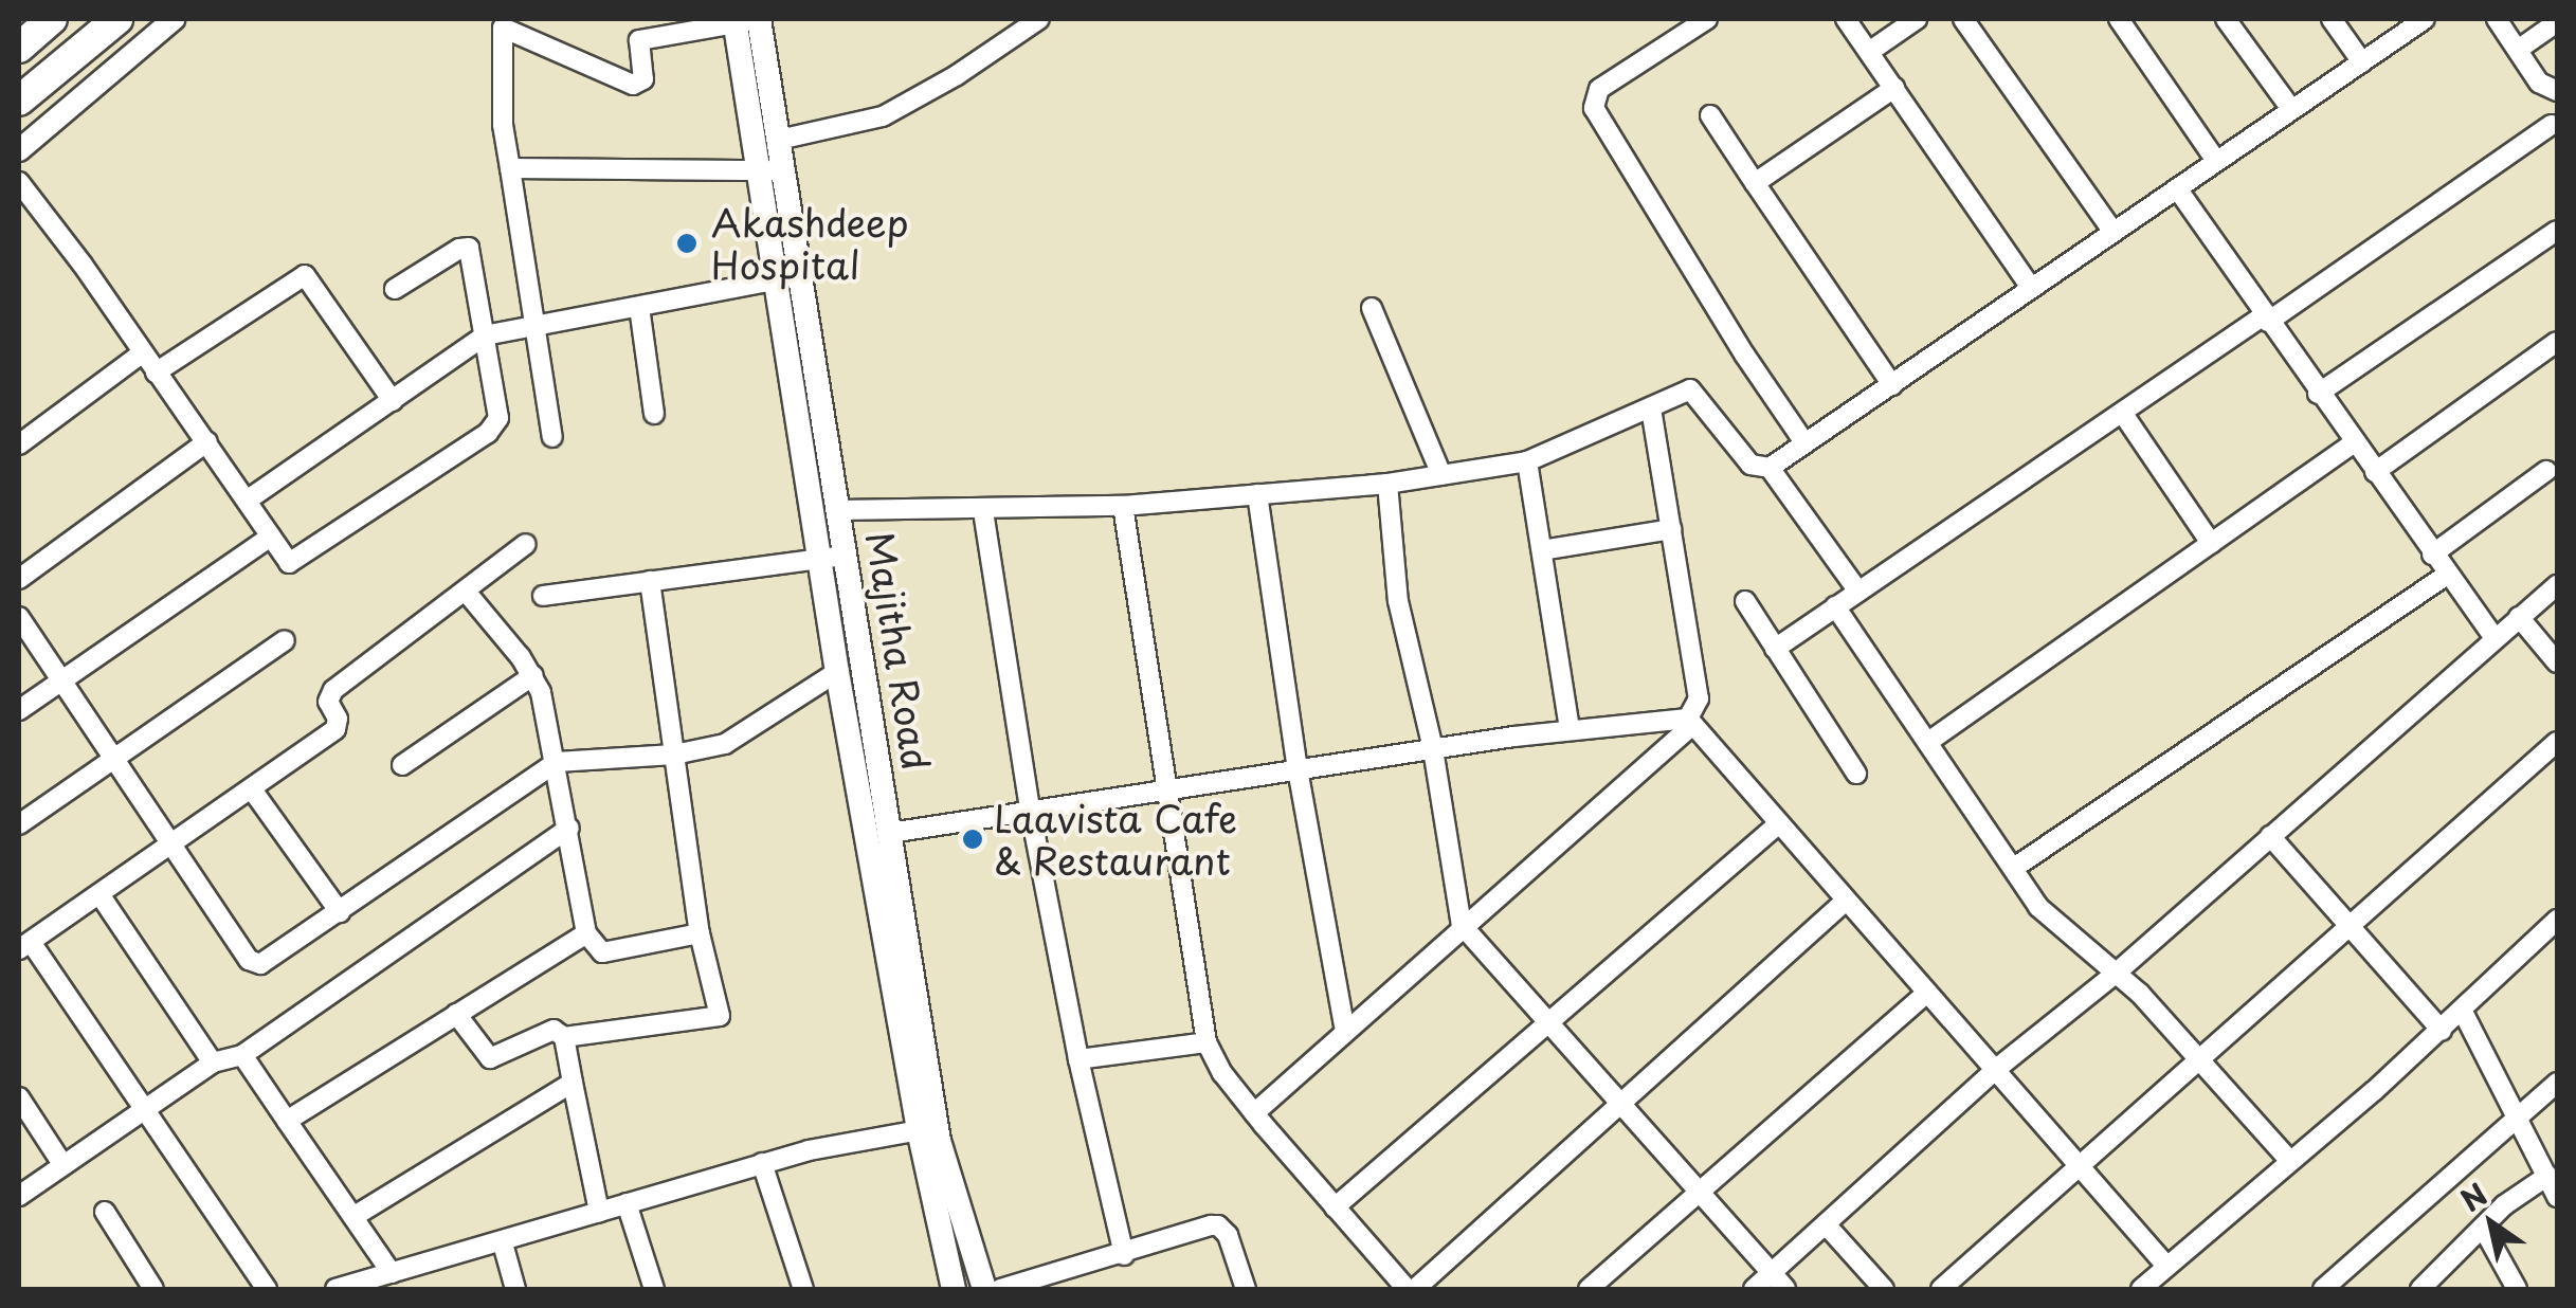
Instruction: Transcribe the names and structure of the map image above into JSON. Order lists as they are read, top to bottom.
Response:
{
  "streets": {
    "main road": ["Majitha Road"]
  },
  "places": ["Akashdeep Hospital", "Laavista Cafe & Restaurant"],
  "north": "top left"
}
